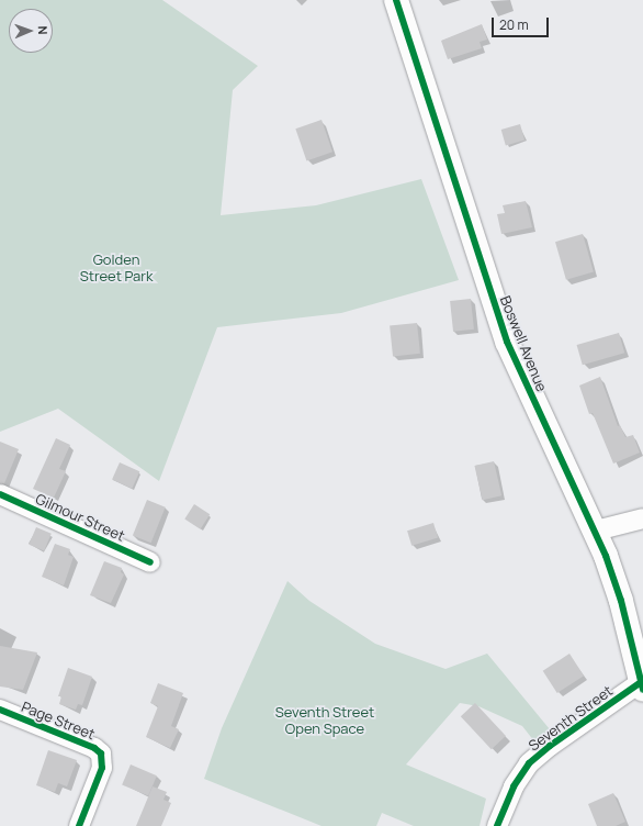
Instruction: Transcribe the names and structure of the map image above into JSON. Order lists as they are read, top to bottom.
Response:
{
  "streets": {
    "street": [
      "Boswell Avenue",
      "Gilmour Street",
      "Seventh Street",
      "Page Street"
    ]
  },
  "crossings": [
    ["Boswell Avenue", "Seventh Street"]
  ],
  "parks": ["Golden Street Park", "Seventh Street Open Space"],
  "scale_bar": "20 m",
  "north": "right"
}
